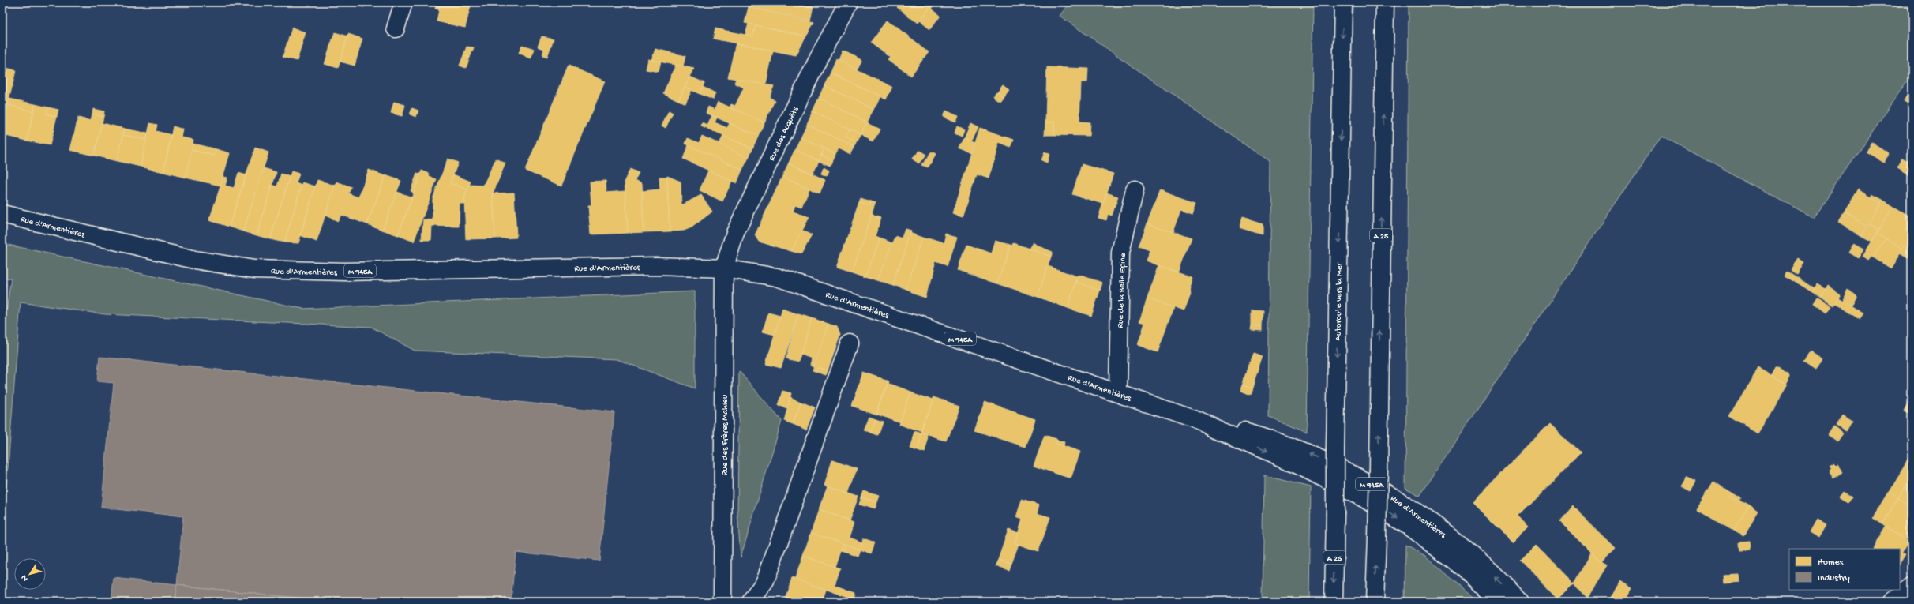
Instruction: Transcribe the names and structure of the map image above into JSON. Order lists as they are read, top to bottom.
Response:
{
  "streets": {
    "main road": [
      "Rue des Acquêts",
      "Rue d'Armentières",
      "A 25",
      "M 945A",
      "Rue de la Belle Epine",
      "Autoroute vers la Mer",
      "Rue des Frères Mahieu"
    ]
  },
  "crossings": [
    ["Rue des Acquêts", "Rue d'Armentières"],
    ["Rue des Acquêts", "Rue des Frères Mahieu"],
    ["Rue d'Armentières", "Rue de la Belle Epine"],
    ["Rue d'Armentières", "Rue des Frères Mahieu"]
  ],
  "legend": ["Homes", "Industry"],
  "north": "bottom left"
}
